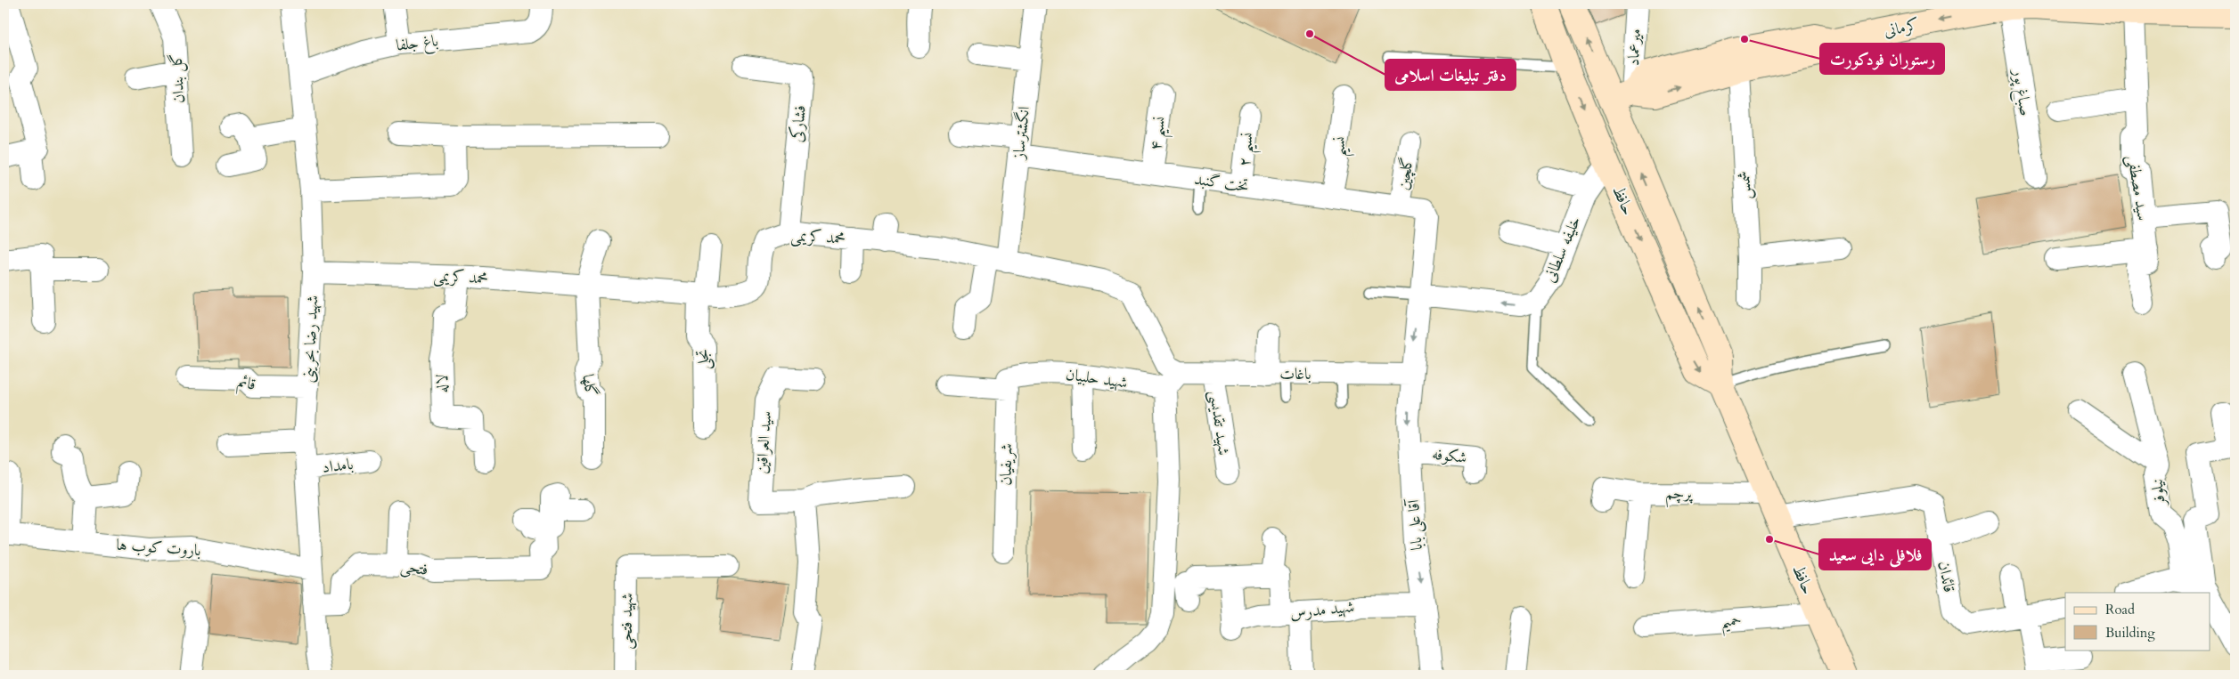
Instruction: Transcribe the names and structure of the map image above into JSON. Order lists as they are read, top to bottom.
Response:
{
  "streets": {
    "street": [
      "کرمانی",
      "باغ جلفا",
      "میرعماد",
      "گل بندان",
      "صباغ پور",
      "فشارکی",
      "انگشترساز",
      "نسیم ۴",
      "نسیم",
      "نسیم ۲",
      "گلچین",
      "تخت گنبد",
      "شمس",
      "سید مصطفی",
      "حافظ",
      "محمد کریمی",
      "خلیفه سلطانی",
      "شهید رضا بحرینی",
      "تجلی",
      "باغات",
      "شهید حلبیان",
      "قائم",
      "لاله",
      "گلها",
      "شهید تقدیسی",
      "سید العراقین",
      "شکوفه",
      "شریفیان",
      "بامداد",
      "نیلوفر",
      "پرچم",
      "آقا علی بابا",
      "باروت کوب ها",
      "فتحی",
      "قائدان",
      "شهید مدرس",
      "حمیم",
      "شهید فتحی"
    ]
  },
  "crossings": [
    ["کرمانی", "میرعماد"],
    ["کرمانی", "صباغ پور"],
    ["کرمانی", "شمس"],
    ["کرمانی", "سید مصطفی"],
    ["کرمانی", "حافظ"],
    ["باغ جلفا", "شهید رضا بحرینی"],
    ["میرعماد", "حافظ"],
    ["فشارکی", "محمد کریمی"],
    ["انگشترساز", "تخت گنبد"],
    ["انگشترساز", "محمد کریمی"],
    ["نسیم ۴", "تخت گنبد"],
    ["نسیم", "تخت گنبد"],
    ["نسیم ۲", "تخت گنبد"],
    ["گلچین", "تخت گنبد"],
    ["تخت گنبد", "خلیفه سلطانی"],
    ["حافظ", "خلیفه سلطانی"],
    ["حافظ", "پرچم"],
    ["حافظ", "قائدان"],
    ["حافظ", "حمیم"],
    ["محمد کریمی", "شهید رضا بحرینی"],
    ["محمد کریمی", "تجلی"],
    ["محمد کریمی", "باغات"],
    ["محمد کریمی", "لاله"],
    ["محمد کریمی", "گلها"],
    ["شهید رضا بحرینی", "قائم"],
    ["شهید رضا بحرینی", "بامداد"],
    ["شهید رضا بحرینی", "باروت کوب ها"],
    ["شهید رضا بحرینی", "فتحی"],
    ["باغات", "شهید تقدیسی"],
    ["باغات", "آقا علی بابا"],
    ["شهید حلبیان", "شریفیان"],
    ["شکوفه", "آقا علی بابا"],
    ["آقا علی بابا", "شهید مدرس"]
  ],
  "one_way": ["خلیفه سلطانی", "آقا علی بابا"],
  "places": ["دفتر تبلیغات اسلامی", "رستوران فودکورت", "فلافلی دایی سعید"],
  "legend": ["Road", "Building"]
}
